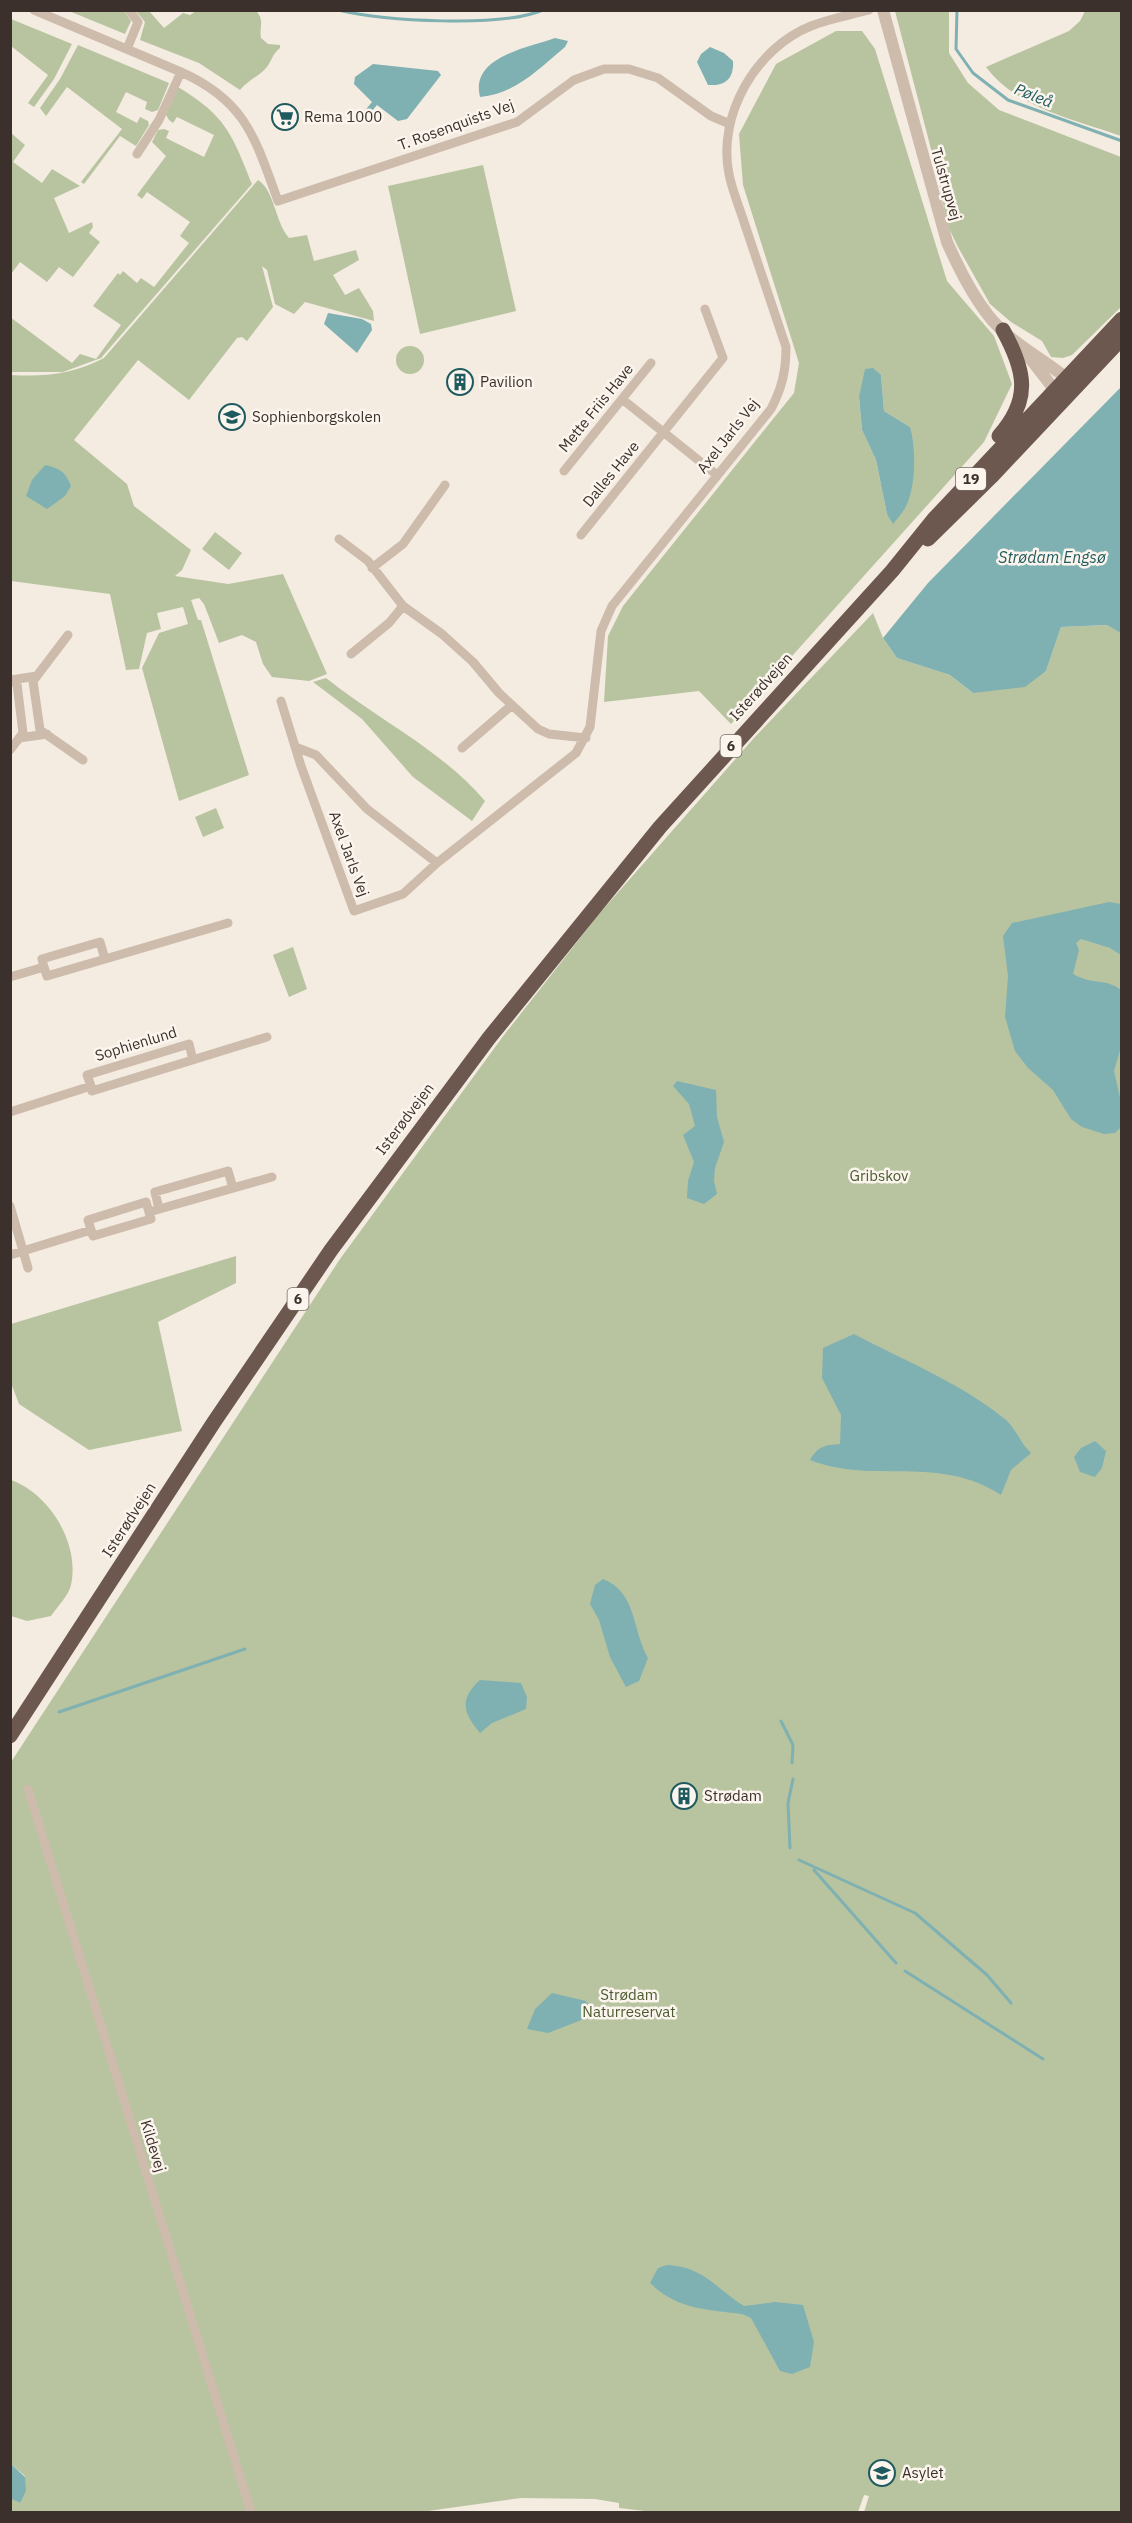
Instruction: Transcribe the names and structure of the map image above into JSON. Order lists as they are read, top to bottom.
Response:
{
  "streets": {
    "highway": ["19", "Isterødvejen", "6"],
    "street": [
      "T. Rosenquists Vej",
      "Tulstrupvej",
      "Mette Friis Have",
      "Axel Jarls Vej",
      "Dalles Have",
      "Sophienlund",
      "Kildevej"
    ]
  },
  "crossings": [
    ["T. Rosenquists Vej", "Axel Jarls Vej"],
    ["Tulstrupvej", "Isterødvejen"]
  ],
  "water": ["Pøleå", "Strødam Engsø"],
  "parks": ["Gribskov", "Strødam Naturreservat"],
  "places": {
    "supermarket": ["Rema 1000"],
    "building": ["Pavilion", "Strødam"],
    "school or university": ["Sophienborgskolen", "Asylet"]
  }
}
